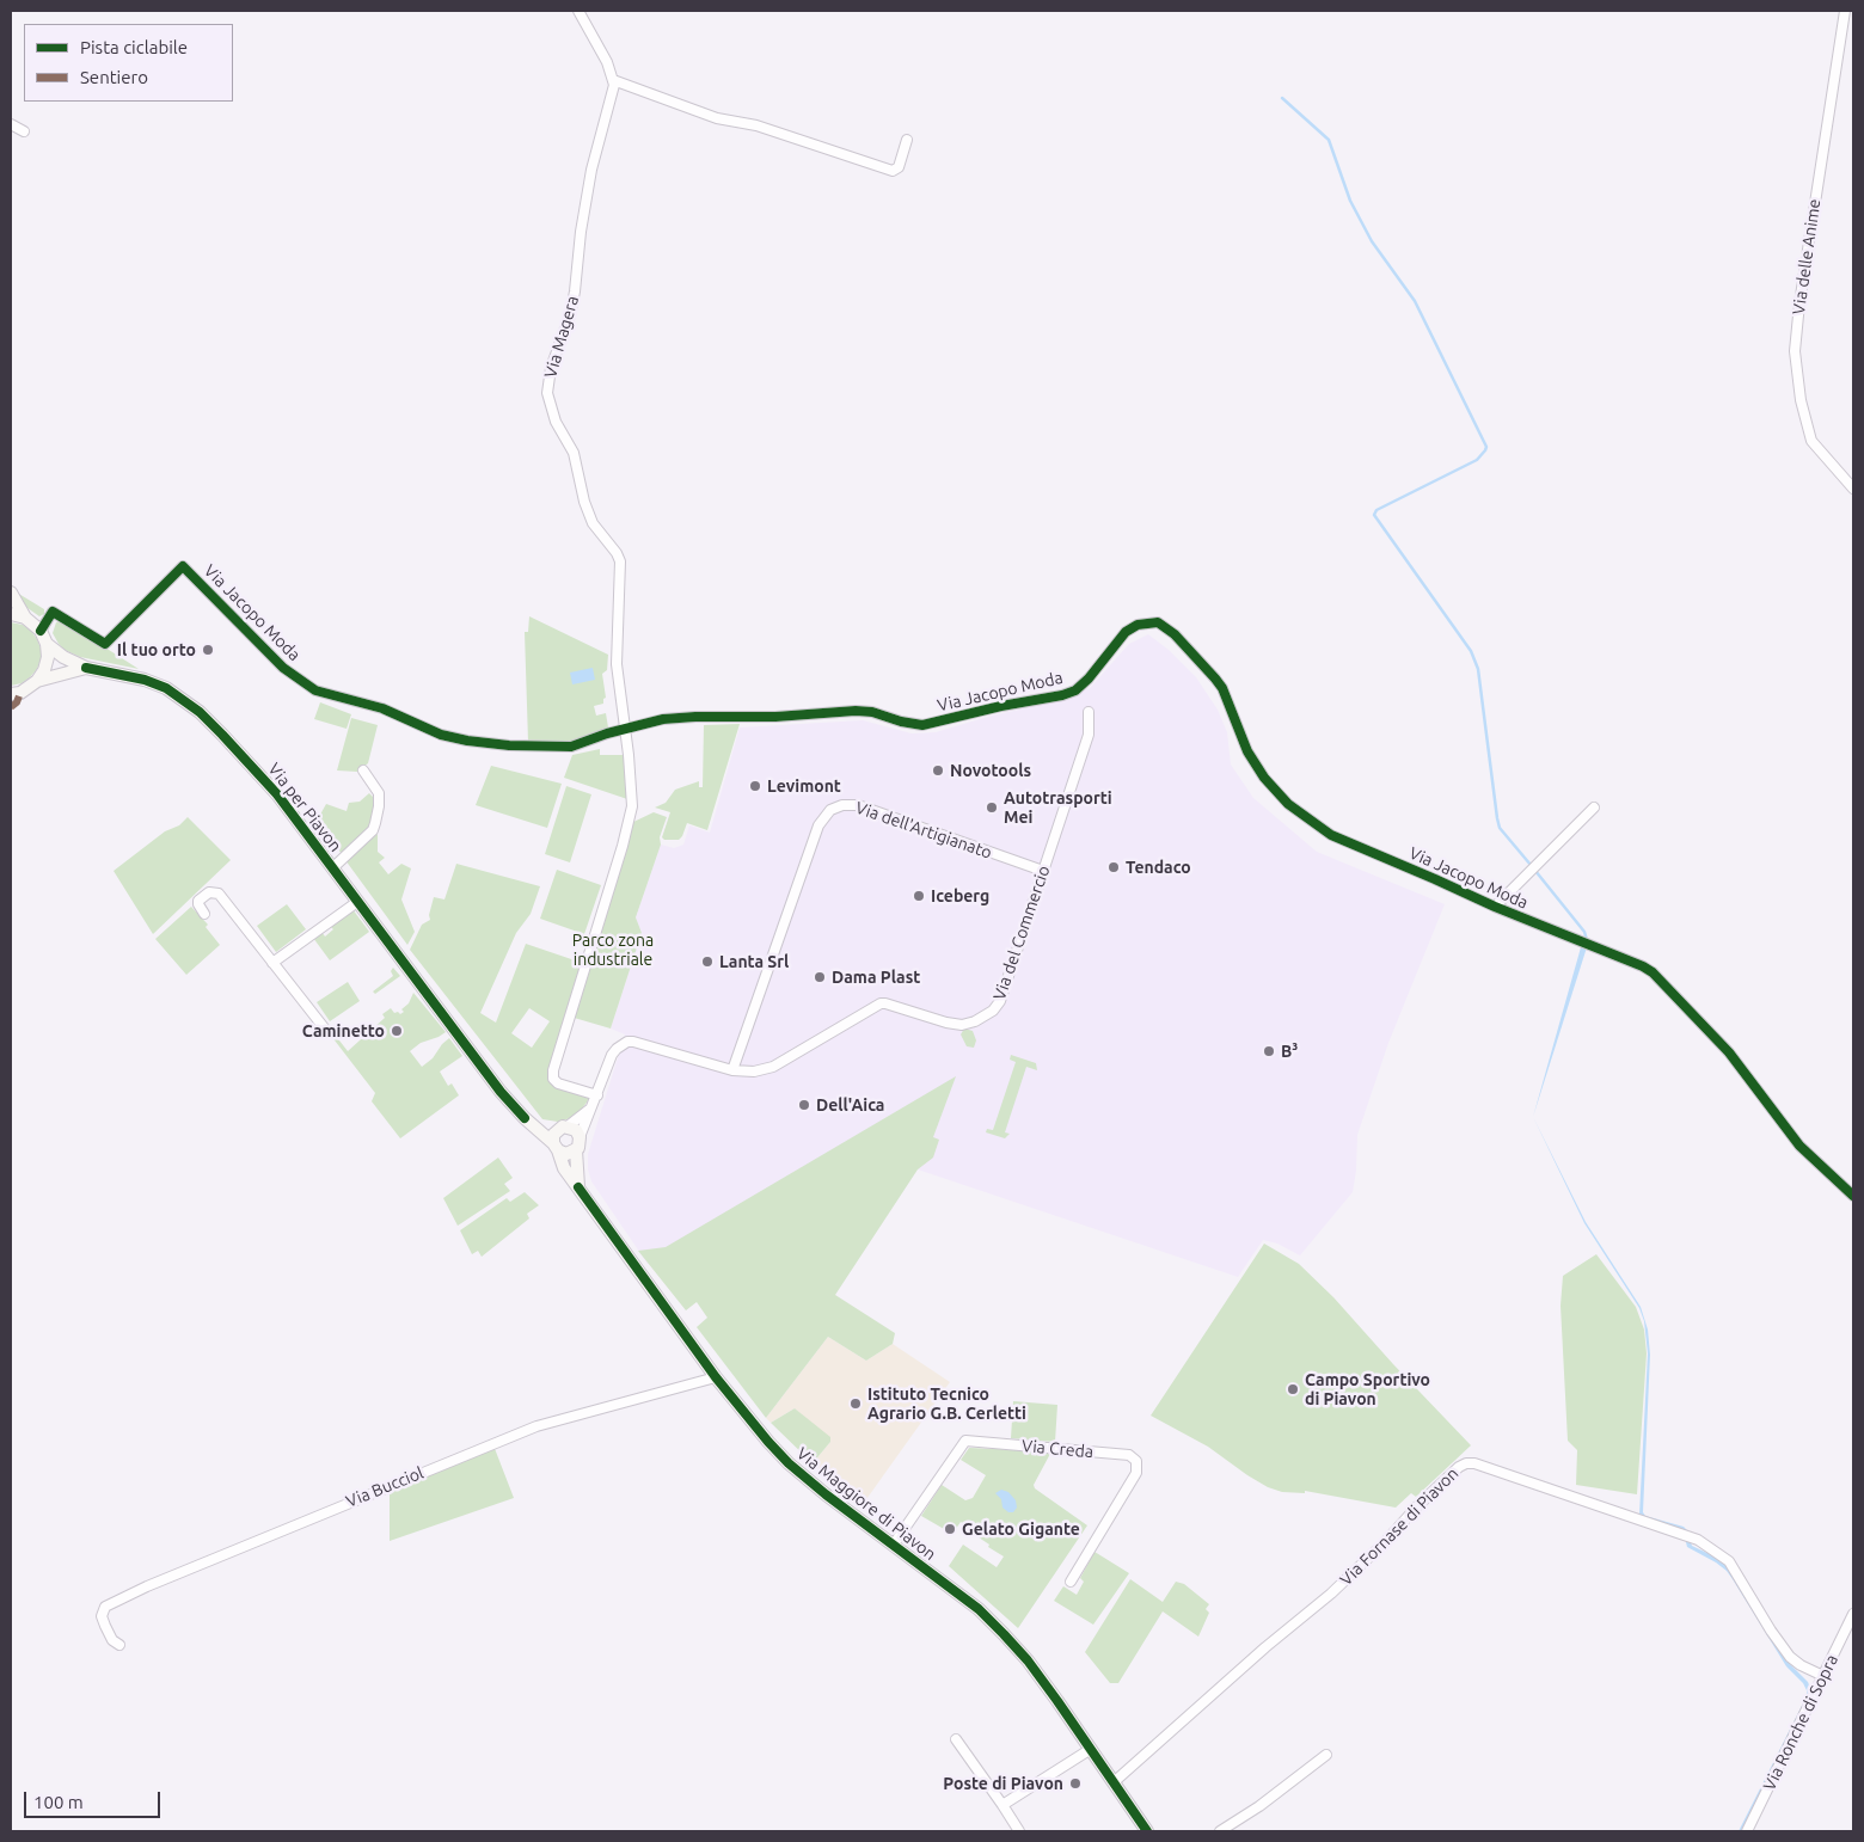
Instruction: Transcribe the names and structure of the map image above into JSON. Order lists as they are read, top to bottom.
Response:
{
  "streets": {
    "main road": ["Via per Piavon", "Via Maggiore di Piavon"],
    "street": [
      "Via delle Anime",
      "Via Magera",
      "Via Jacopo Moda",
      "Via dell'Artigianato",
      "Via del Commercio",
      "Via Creda",
      "Via Bucciol",
      "Via Fornase di Piavon",
      "Via Ronche di Sopra"
    ]
  },
  "crossings": [
    ["Via Magera", "Via Jacopo Moda"],
    ["Via per Piavon", "Via del Commercio"],
    ["Via per Piavon", "Via Maggiore di Piavon"],
    ["Via dell'Artigianato", "Via del Commercio"],
    ["Via del Commercio", "Via Maggiore di Piavon"],
    ["Via Creda", "Via Maggiore di Piavon"],
    ["Via Bucciol", "Via Maggiore di Piavon"],
    ["Via Maggiore di Piavon", "Via Fornase di Piavon"],
    ["Via Fornase di Piavon", "Via Ronche di Sopra"]
  ],
  "parks": ["Parco zona industriale"],
  "places": [
    "Il tuo orto",
    "Novotools",
    "Levimont",
    "Autotrasporti Mei",
    "Tendaco",
    "Iceberg",
    "Lanta Srl",
    "Dama Plast",
    "Caminetto",
    "B³",
    "Dell'Aica",
    "Campo Sportivo di Piavon",
    "Istituto Tecnico Agrario G.B. Cerletti",
    "Gelato Gigante",
    "Poste di Piavon"
  ],
  "legend": ["Pista ciclabile", "Sentiero"],
  "scale_bar": "100 m"
}
